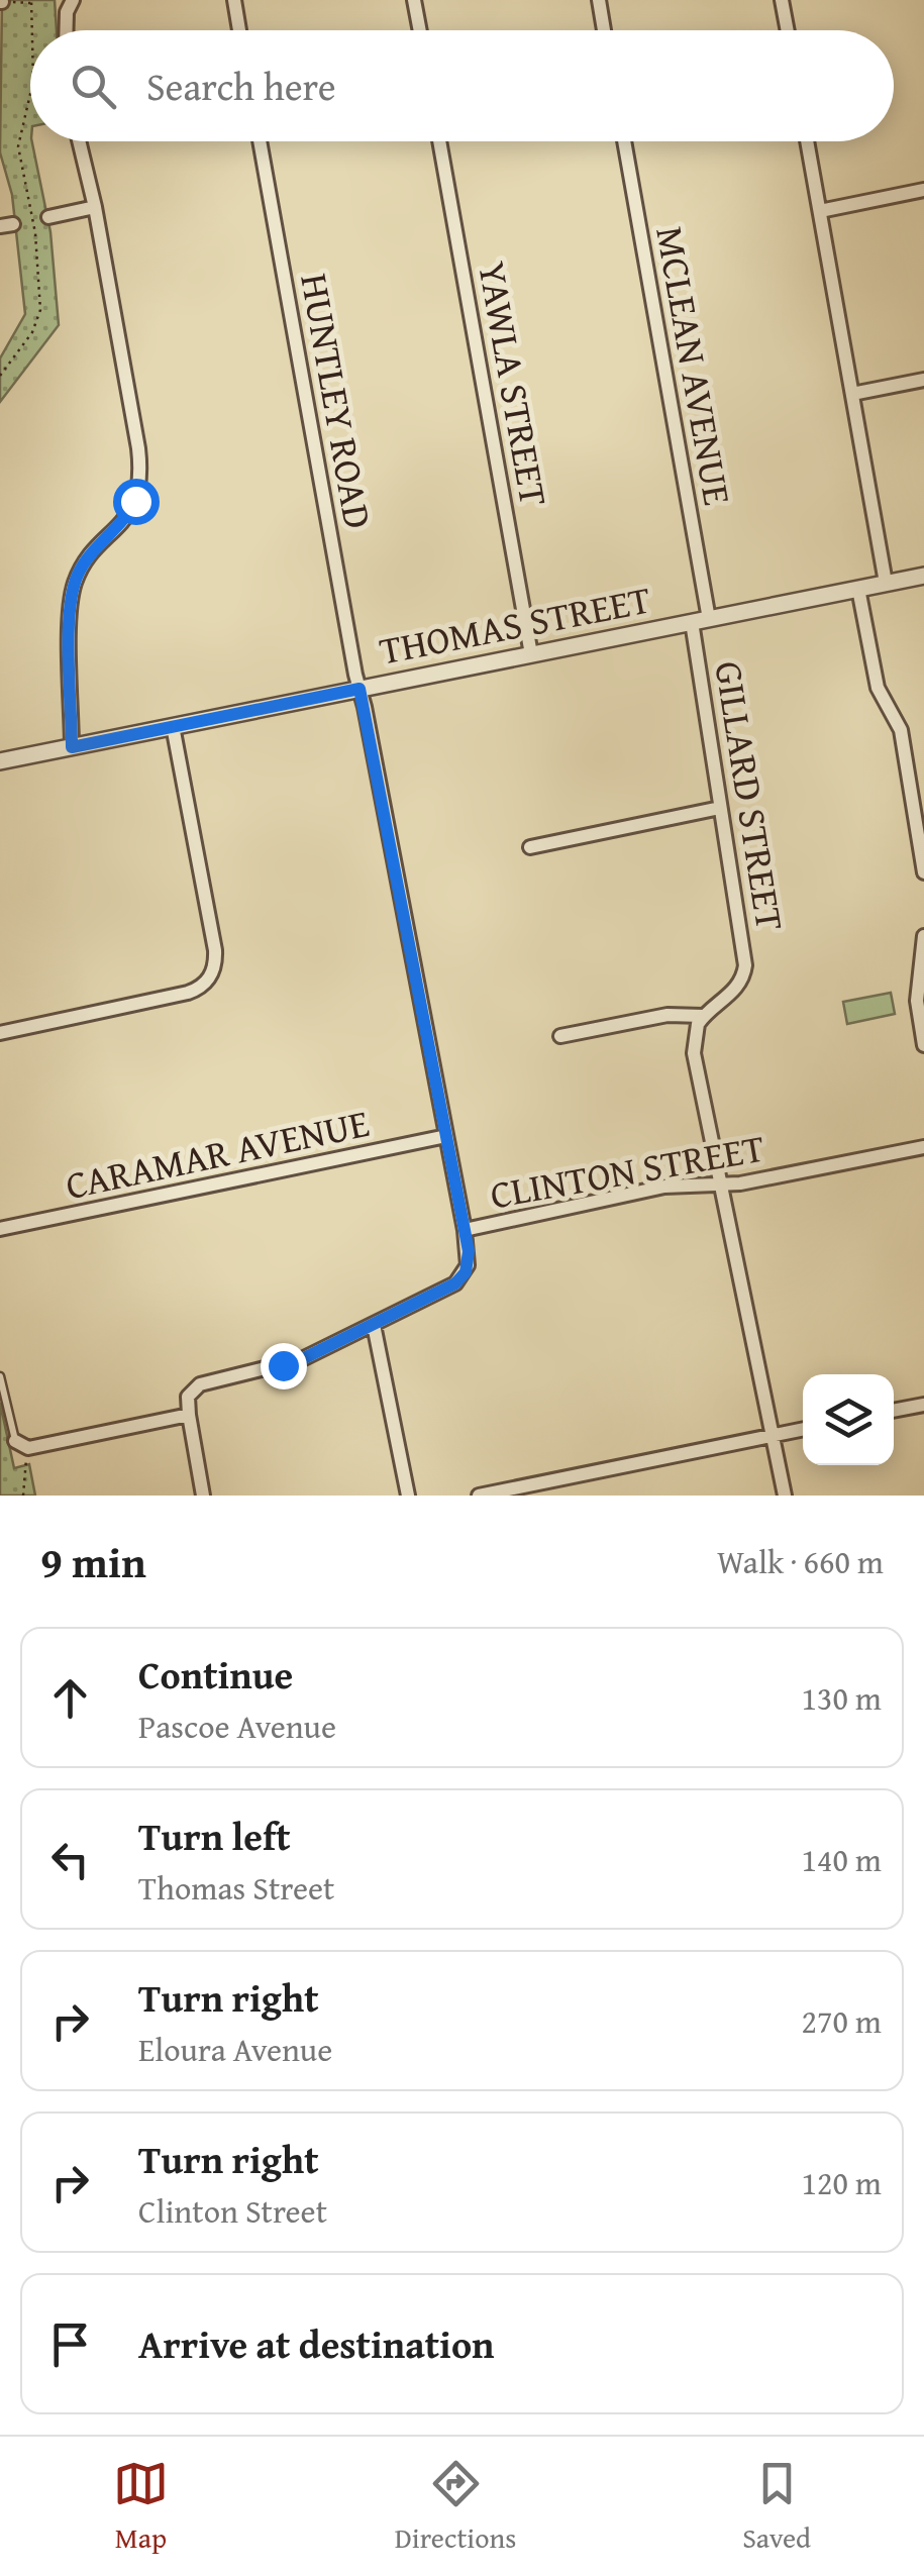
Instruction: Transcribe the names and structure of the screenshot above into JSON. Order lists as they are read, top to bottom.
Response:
{
  "streets": {
    "street": [
      "MCLEAN AVENUE",
      "YAWLA STREET",
      "HUNTLEY ROAD",
      "THOMAS STREET",
      "GILLARD STREET",
      "CARAMAR AVENUE",
      "CLINTON STREET"
    ]
  },
  "crossings": [
    ["MCLEAN AVENUE", "THOMAS STREET"],
    ["YAWLA STREET", "THOMAS STREET"],
    ["HUNTLEY ROAD", "THOMAS STREET"],
    ["HUNTLEY ROAD", "CARAMAR AVENUE"],
    ["HUNTLEY ROAD", "CLINTON STREET"],
    ["THOMAS STREET", "GILLARD STREET"]
  ],
  "page": {
    "search": "Search here",
    "heading": ["9 min", "Walk · 660 m"],
    "list": [
      ["Continue", "Pascoe Avenue", "130 m"],
      ["Turn left", "Thomas Street", "140 m"],
      ["Turn right", "Eloura Avenue", "270 m"],
      ["Turn right", "Clinton Street", "120 m"],
      "Arrive at destination"
    ],
    "nav": ["Map", "Directions", "Saved"]
  }
}
